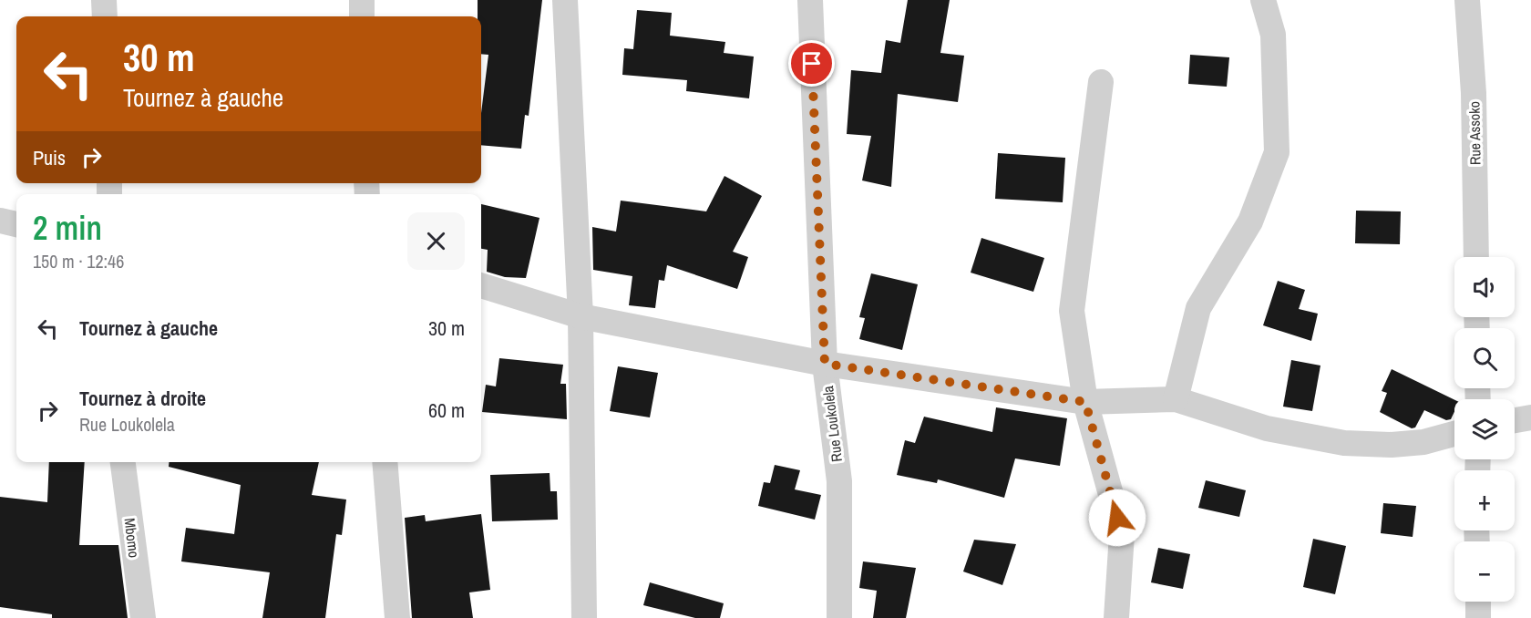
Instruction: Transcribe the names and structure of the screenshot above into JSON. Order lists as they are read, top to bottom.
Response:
{
  "streets": {
    "street": ["Rue Assoko", "Rue Loukolela", "Mbomo"]
  },
  "page": {
    "turn": ["30 m", "Tournez à gauche"],
    "then": "Puis",
    "heading": ["2 min", "150 m · 12:46"],
    "map_buttons": ["+", "−"],
    "list": [
      {
        "name": "Tournez à gauche",
        "value": "30 m"
      },
      {
        "name": "Tournez à droite",
        "note": "Rue Loukolela",
        "value": "60 m"
      }
    ]
  }
}
